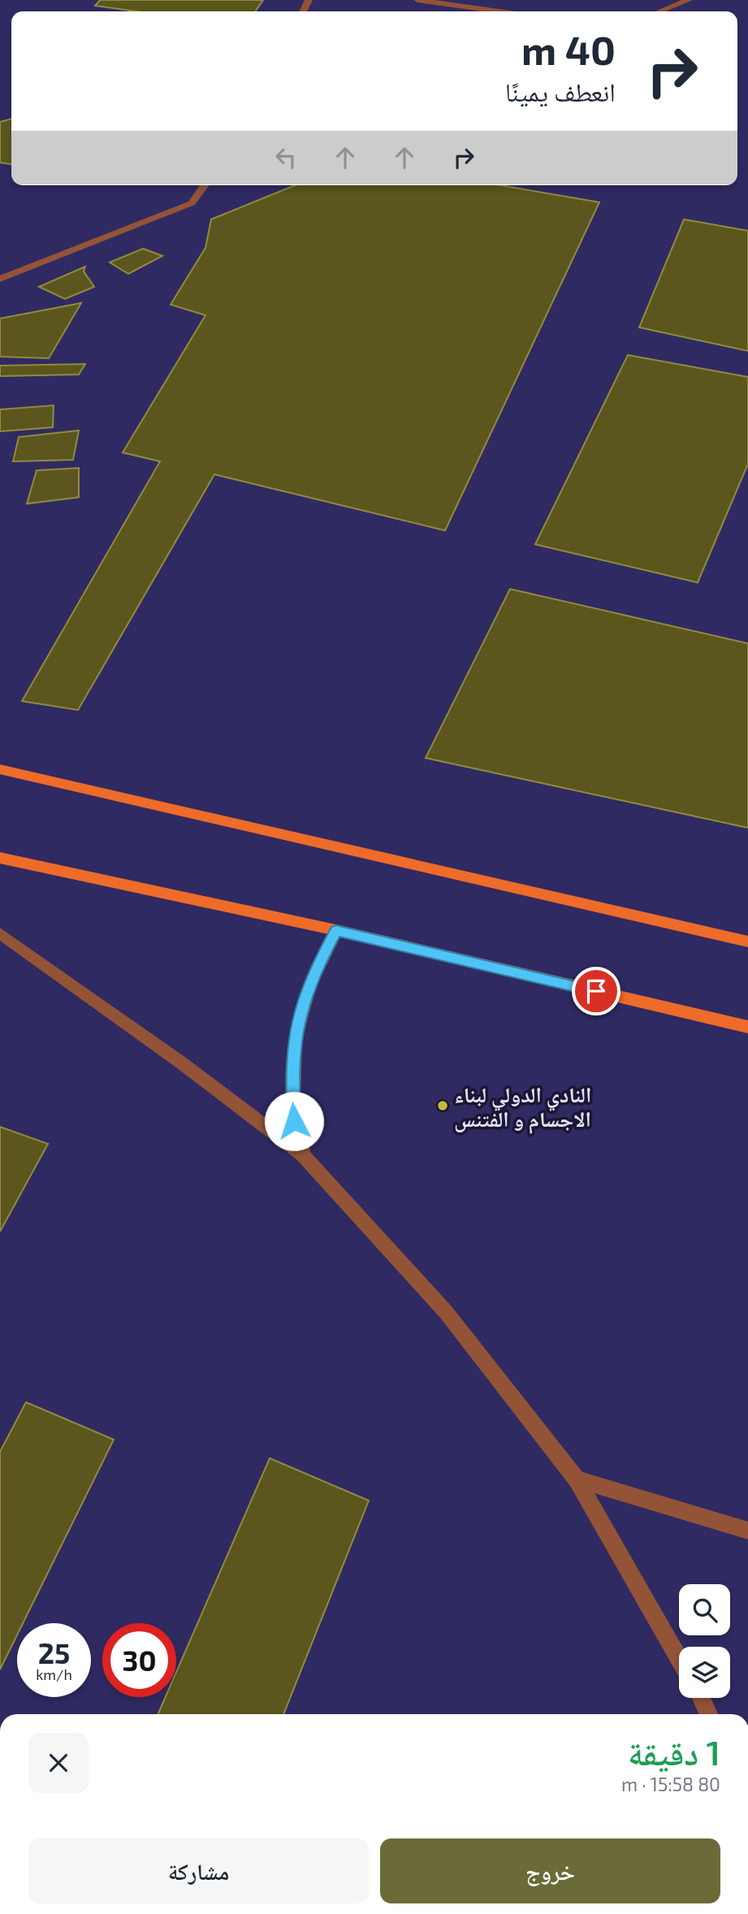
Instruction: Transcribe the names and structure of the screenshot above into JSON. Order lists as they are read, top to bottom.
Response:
{
  "places": ["النادي الدولي لبناء الاجسام و الفتنس"],
  "page": {
    "turn": ["40 m", "انعطف يمينًا"],
    "speed": "25 km/h",
    "limit": "30",
    "heading": ["1 دقيقة", "80 m · 15:58"],
    "buttons": ["خروج", "مشاركة"]
  }
}
